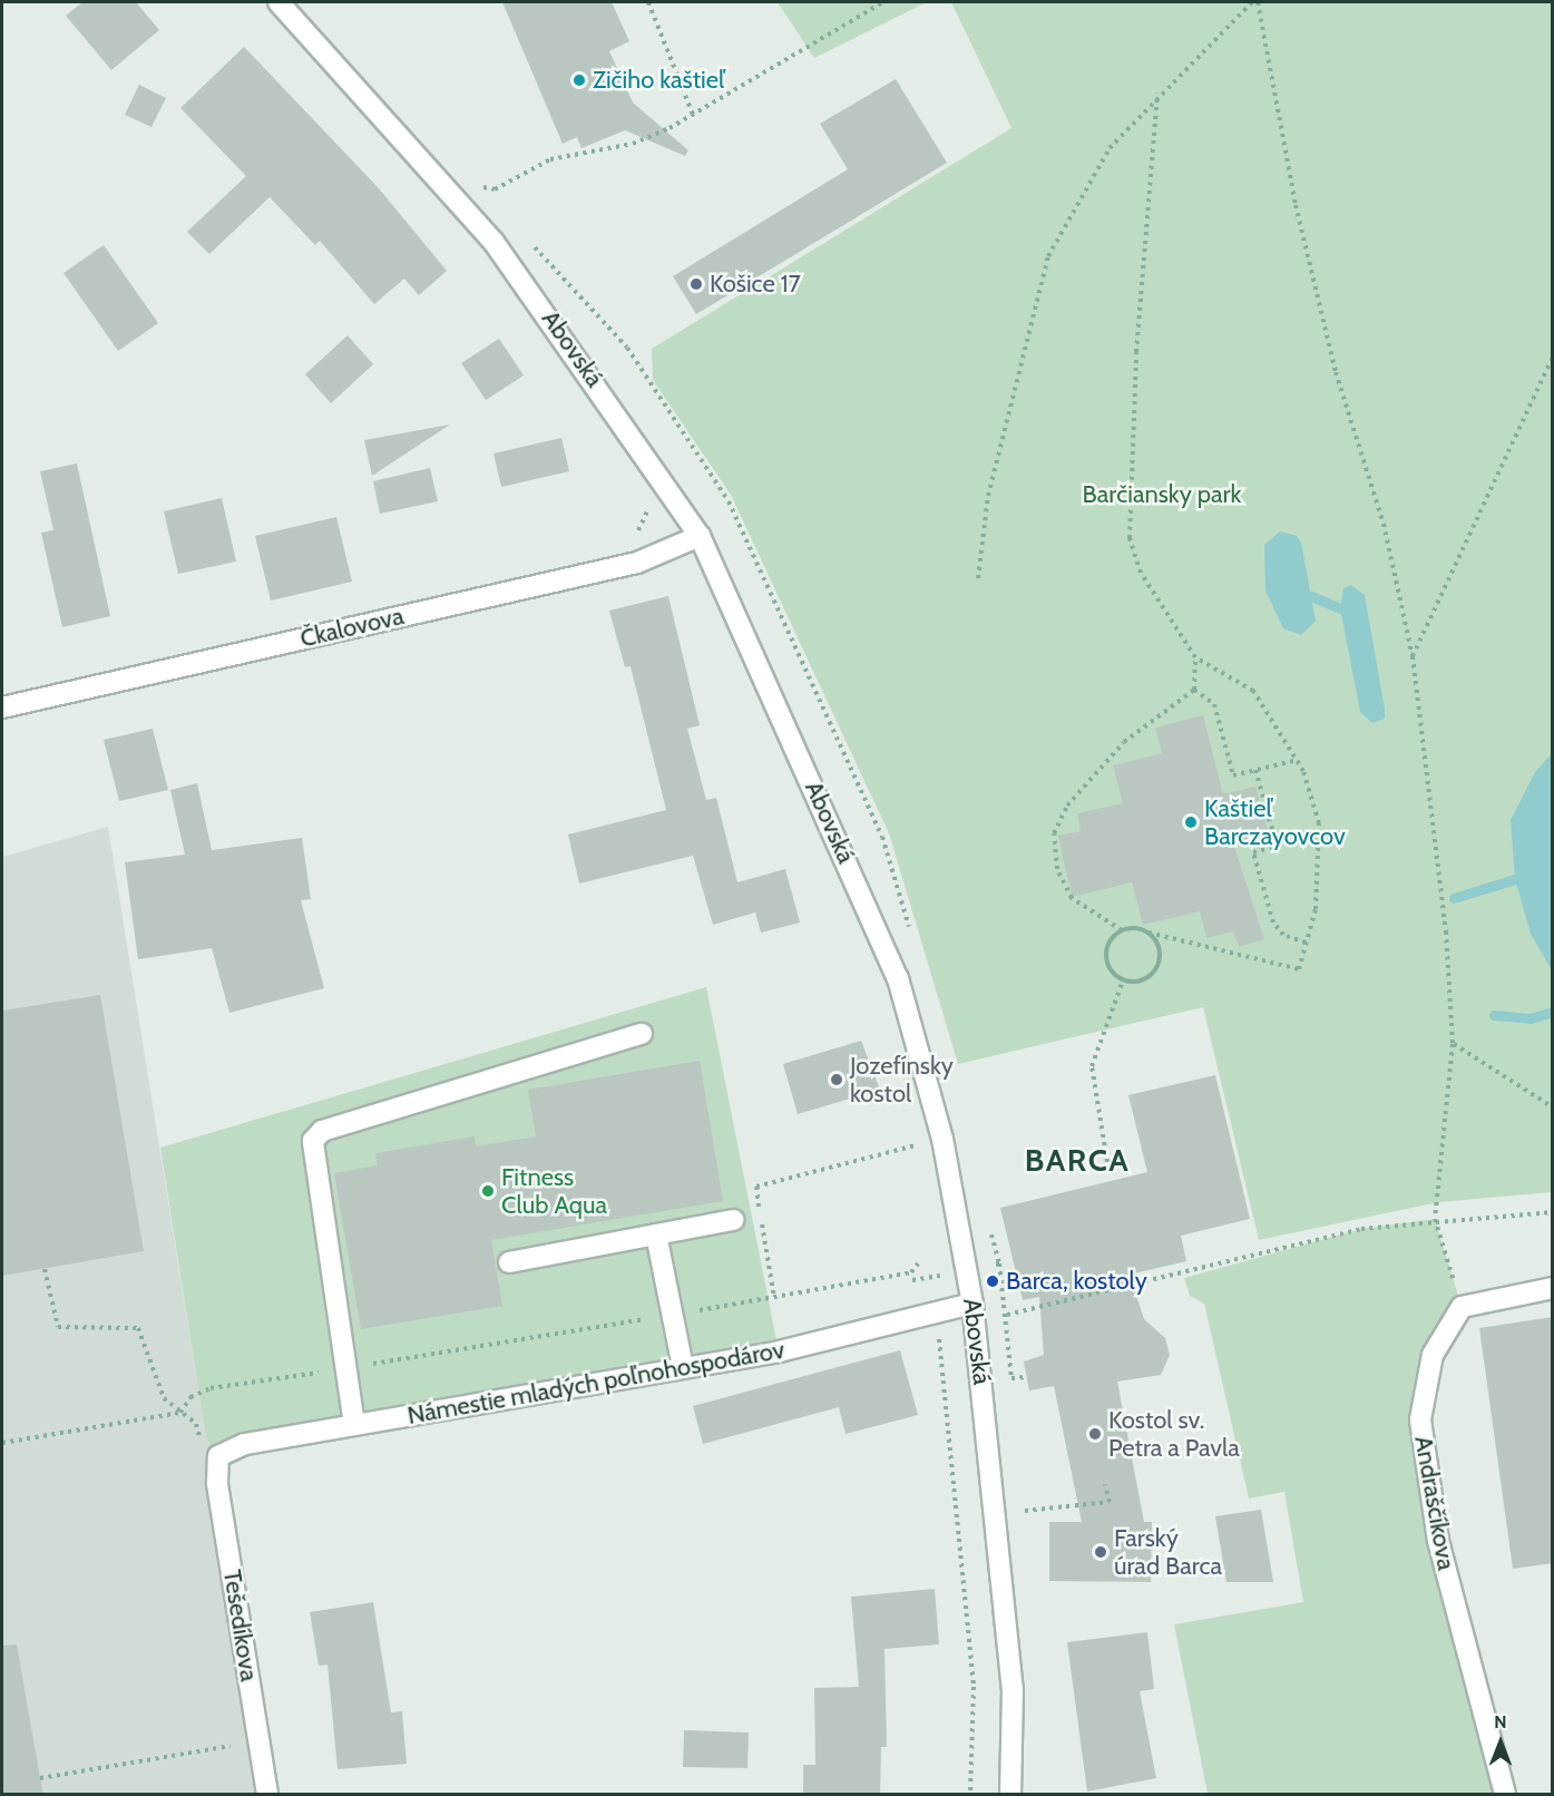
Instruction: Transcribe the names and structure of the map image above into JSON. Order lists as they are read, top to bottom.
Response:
{
  "streets": {
    "street": [
      "Abovská",
      "Čkalovova",
      "Námestie mladých poľnohospodárov",
      "Andraščíkova",
      "Tešedíkova"
    ]
  },
  "crossings": [
    ["Abovská", "Čkalovova"],
    ["Abovská", "Námestie mladých poľnohospodárov"],
    ["Námestie mladých poľnohospodárov", "Tešedíkova"]
  ],
  "districts": ["BARCA"],
  "parks": ["Barčiansky park"],
  "places": [
    "Zičiho kaštieľ",
    "Košice 17",
    "Kaštieľ Barczayovcov",
    "Jozefínsky kostol",
    "Fitness Club Aqua",
    "Barca, kostoly",
    "Kostol sv. Petra a Pavla",
    "Farský úrad Barca"
  ],
  "north": "top"
}
